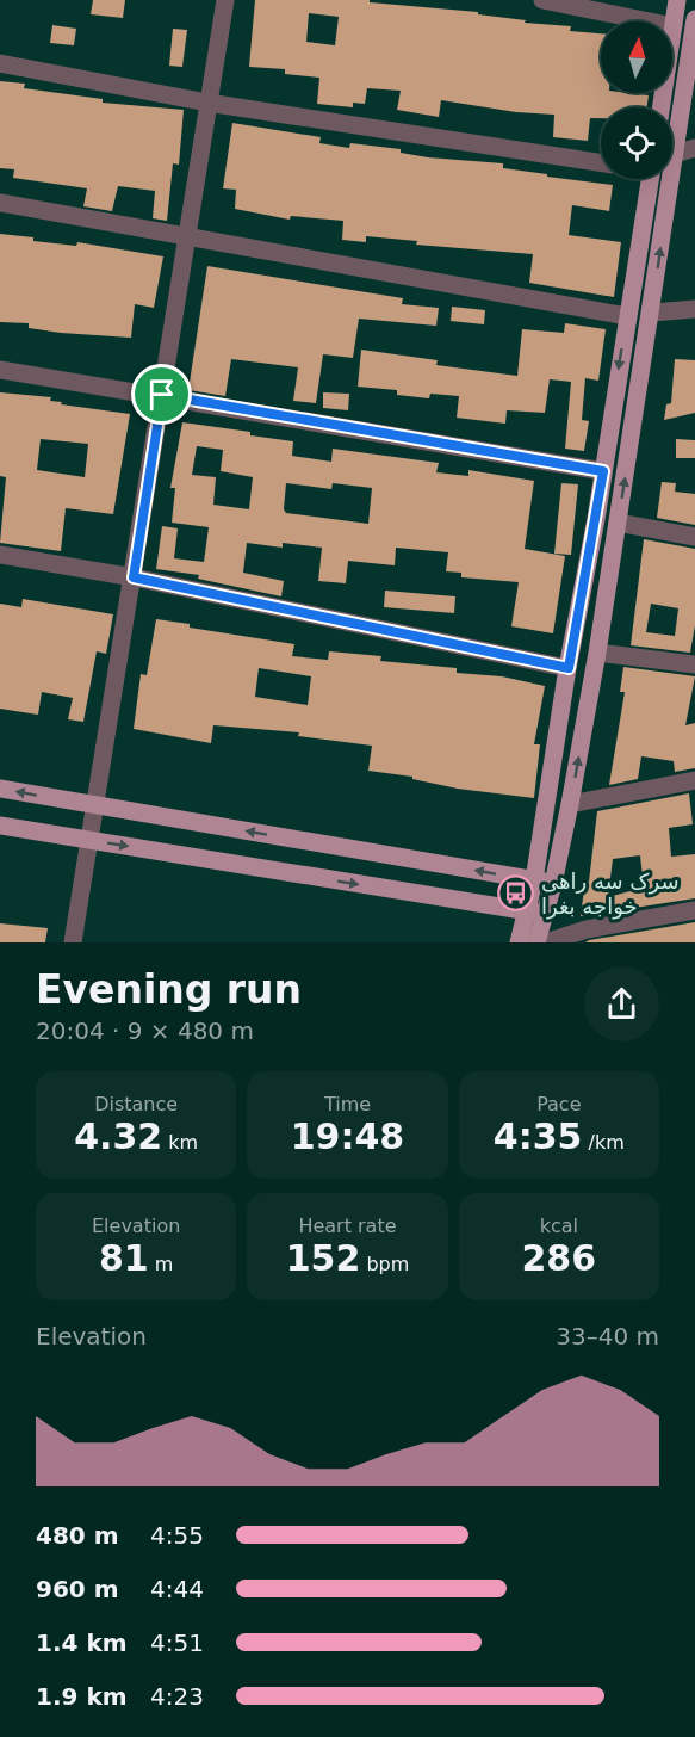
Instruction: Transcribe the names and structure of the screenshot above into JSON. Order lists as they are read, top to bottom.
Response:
{
  "places": {
    "bus stop": ["سرک سه راهی خواجه بغرا"]
  },
  "north": "top",
  "page": {
    "heading": ["Evening run", "20:04 · 9 × 480 m"],
    "stats": [
      ["Distance", "4.32 km"],
      ["Time", "19:48"],
      ["Pace", "4:35 /km"],
      ["Elevation", "81 m"],
      ["Heart rate", "152 bpm"],
      ["kcal", "286"]
    ],
    "chart": ["Elevation", "33–40 m"],
    "list": [
      {
        "name": "480 m",
        "note": "4:55"
      },
      {
        "name": "960 m",
        "note": "4:44"
      },
      {
        "name": "1.4 km",
        "note": "4:51"
      },
      {
        "name": "1.9 km",
        "note": "4:23"
      }
    ]
  }
}
